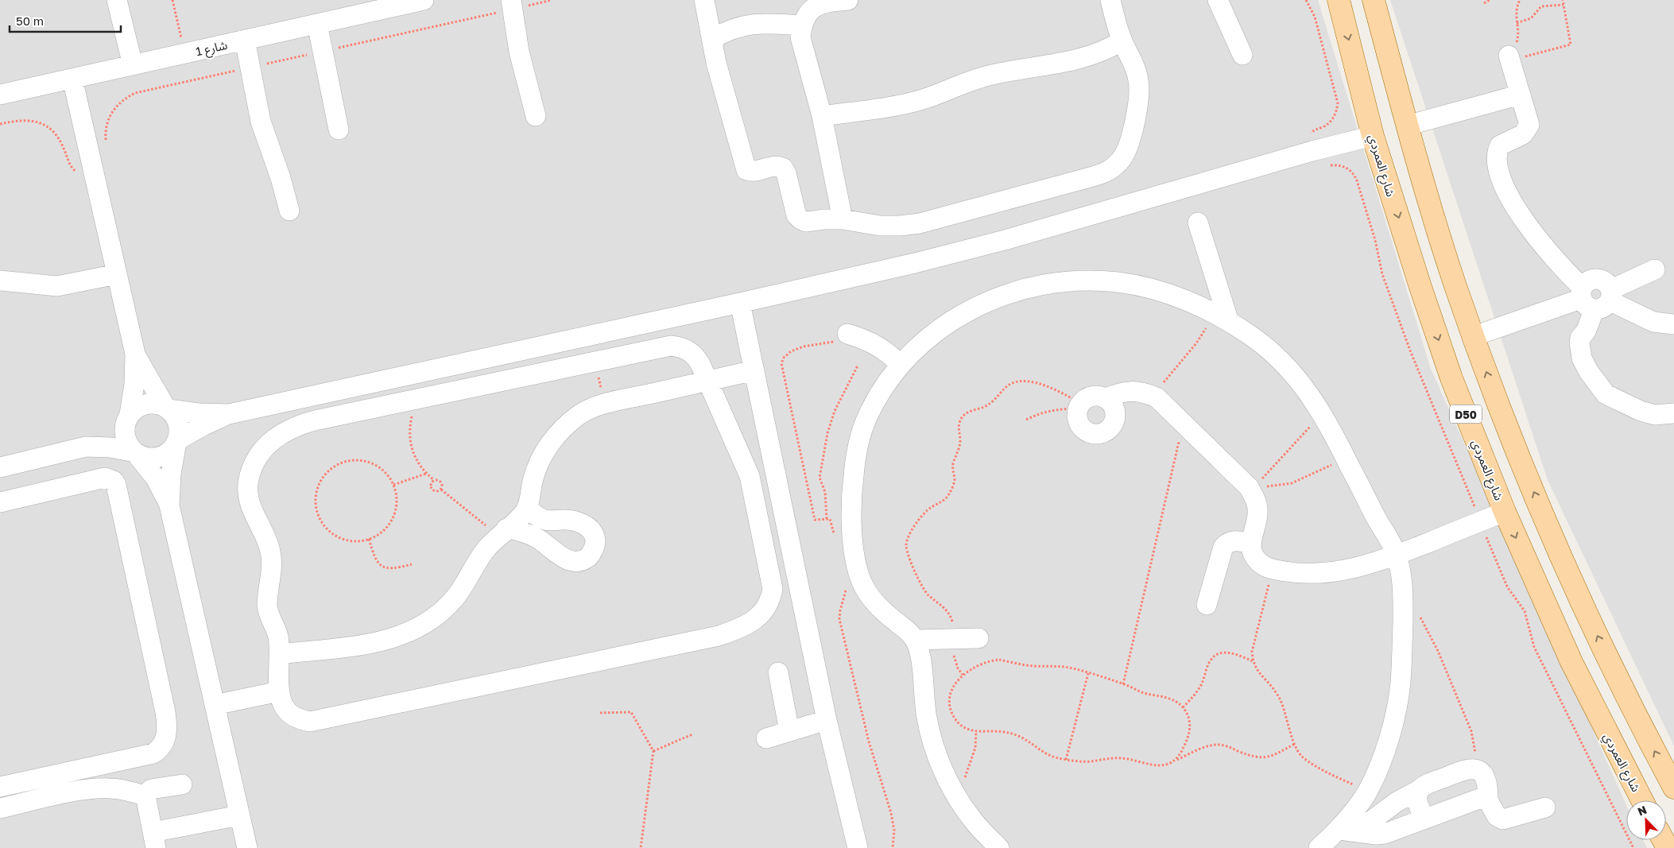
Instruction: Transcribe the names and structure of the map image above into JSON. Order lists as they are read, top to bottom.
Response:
{
  "streets": {
    "main road": ["شارع العمردي", "D50"],
    "street": ["شارع 1"]
  },
  "scale_bar": "50 m",
  "north": "top left"
}
